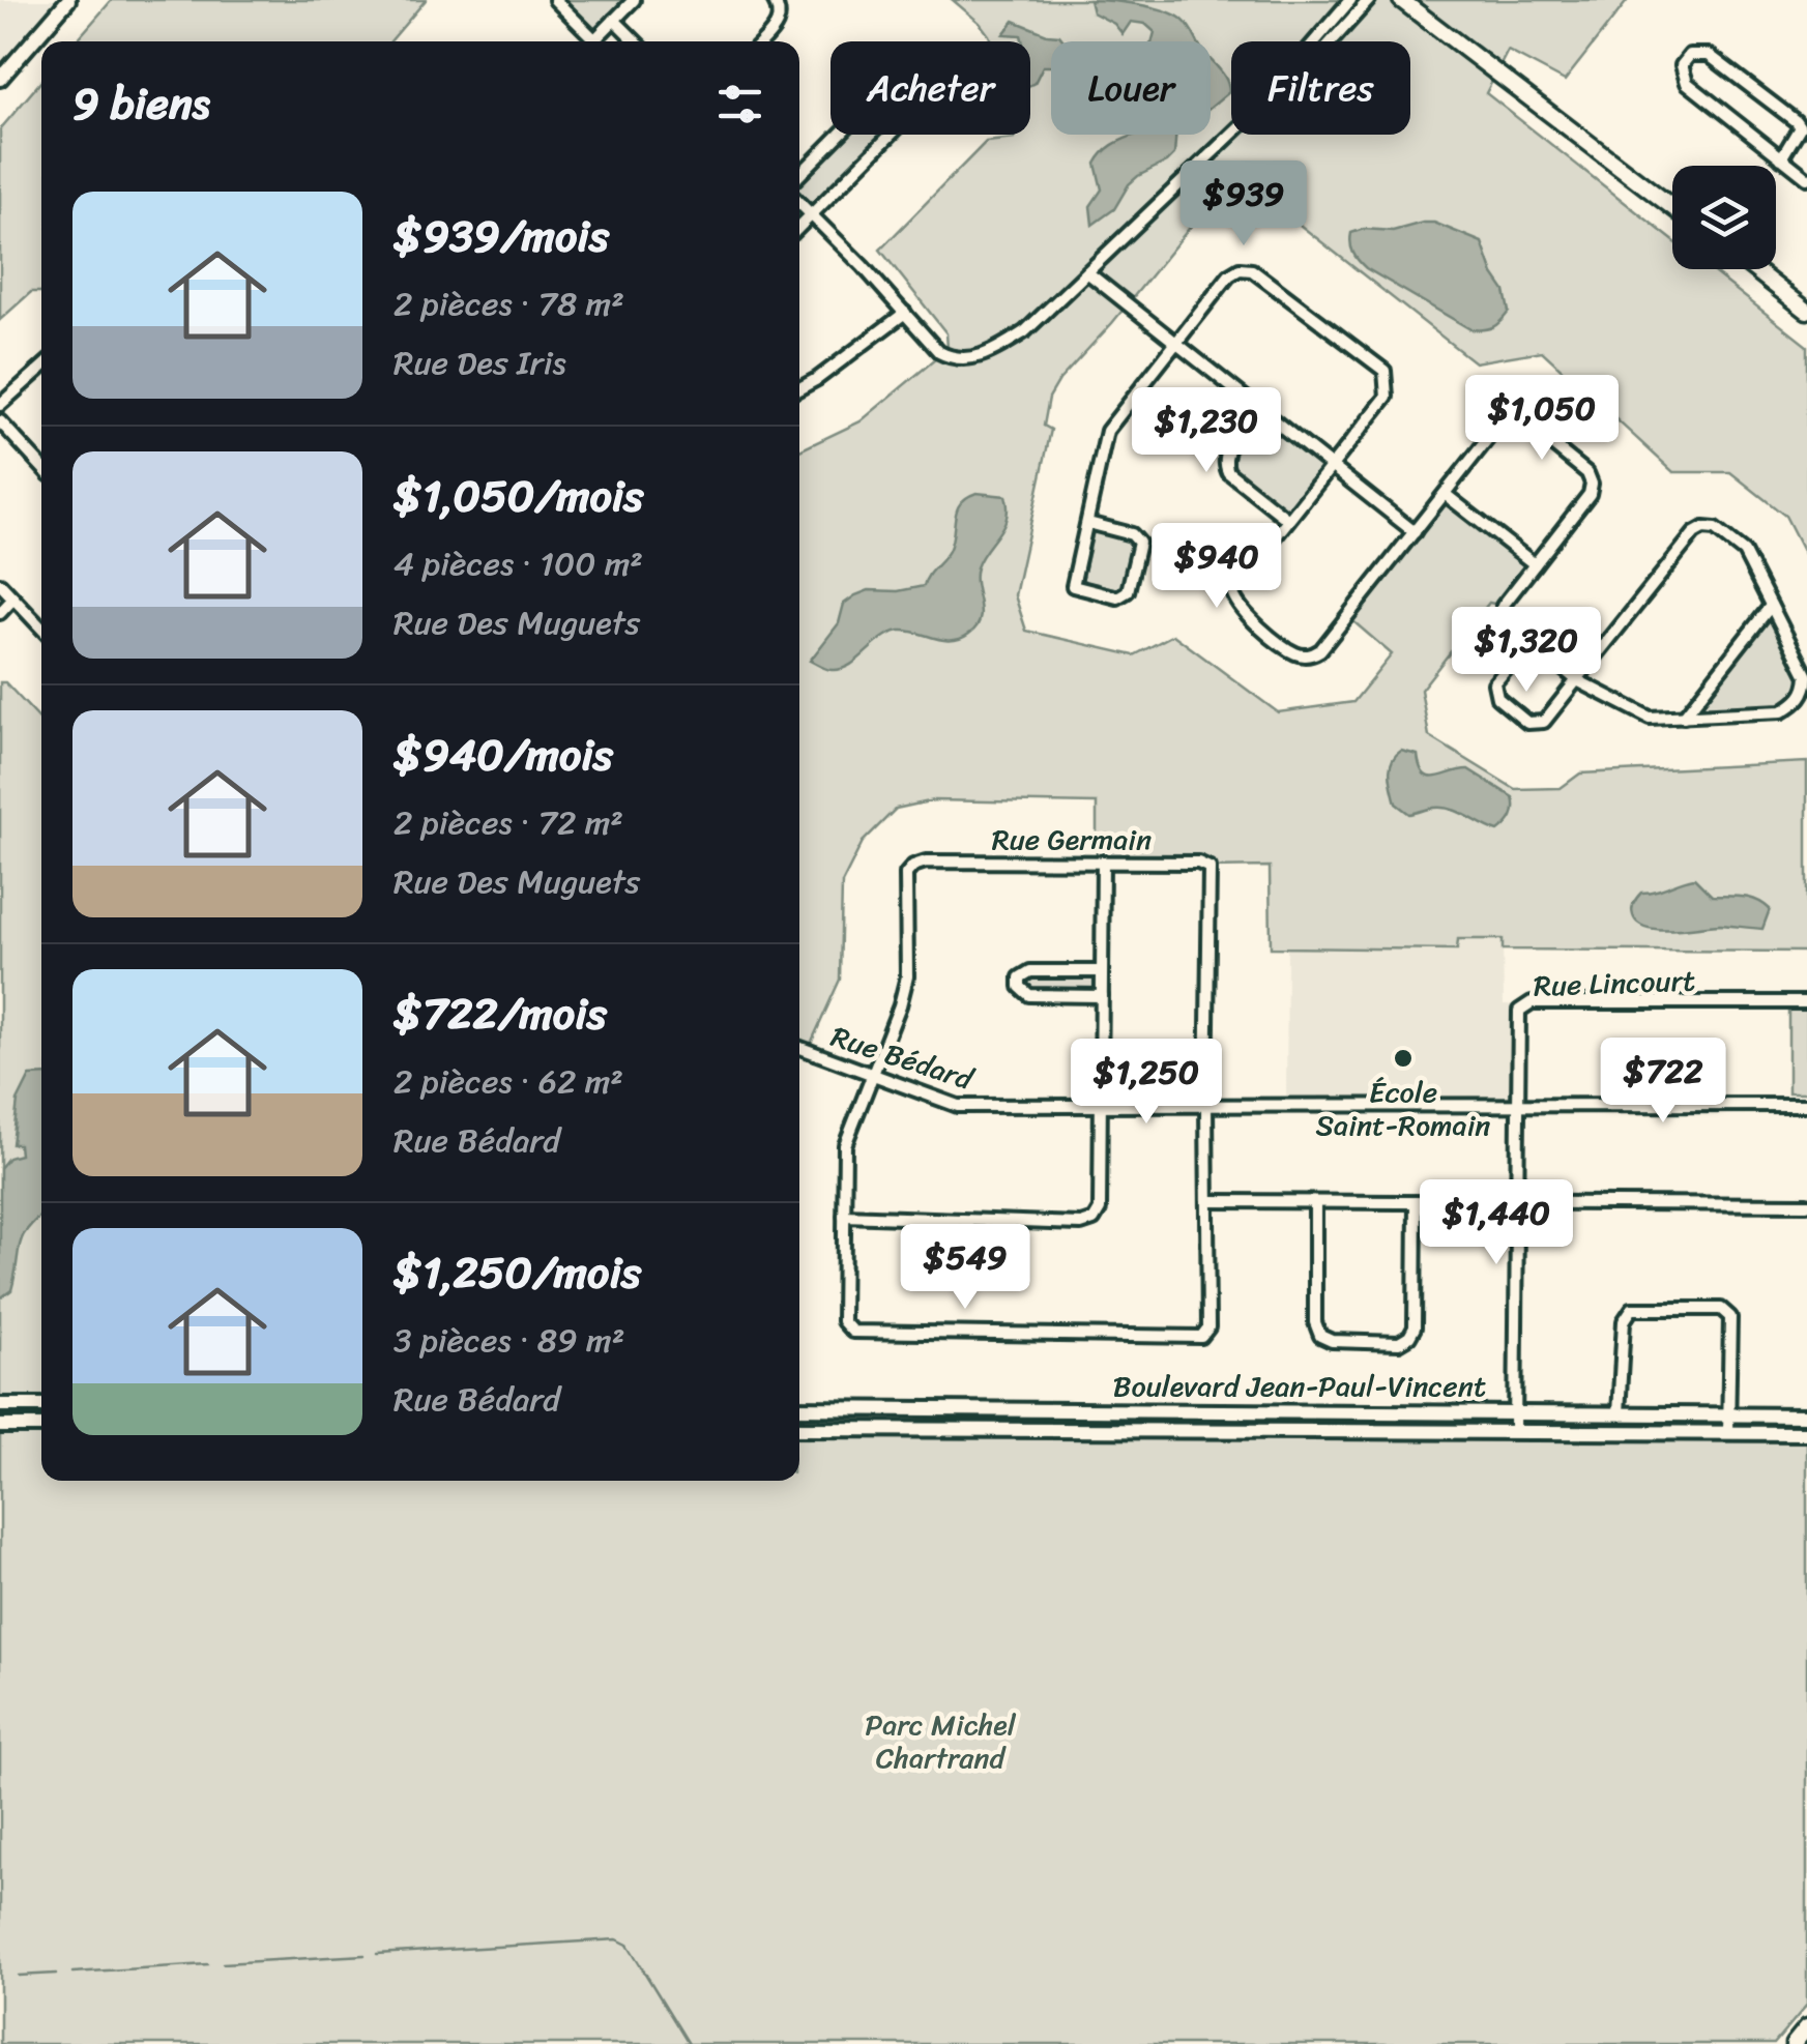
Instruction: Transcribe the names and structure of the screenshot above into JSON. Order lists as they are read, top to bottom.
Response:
{
  "streets": {
    "street": [
      "Rue Germain",
      "Rue Lincourt",
      "Rue Bédard",
      "Boulevard Jean-Paul-Vincent"
    ]
  },
  "crossings": [
    ["Rue Germain", "Rue Bédard"],
    ["Rue Lincourt", "Rue Bédard"]
  ],
  "parks": ["Parc Michel Chartrand"],
  "places": ["École Saint-Romain"],
  "page": {
    "chip": ["Acheter", "Louer", "Filtres"],
    "heading": "9 biens",
    "price": [
      "$939",
      "$1,050",
      "$1,230",
      "$940",
      "$1,320",
      "$722",
      "$1,250",
      "$1,440",
      "$549"
    ],
    "list": [
      {
        "name": "$939/mois",
        "note": "2 pièces · 78 m² · Rue Des Iris"
      },
      {
        "name": "$1,050/mois",
        "note": "4 pièces · 100 m² · Rue Des Muguets"
      },
      {
        "name": "$940/mois",
        "note": "2 pièces · 72 m² · Rue Des Muguets"
      },
      {
        "name": "$722/mois",
        "note": "2 pièces · 62 m² · Rue Bédard"
      },
      {
        "name": "$1,250/mois",
        "note": "3 pièces · 89 m² · Rue Bédard"
      }
    ]
  }
}
